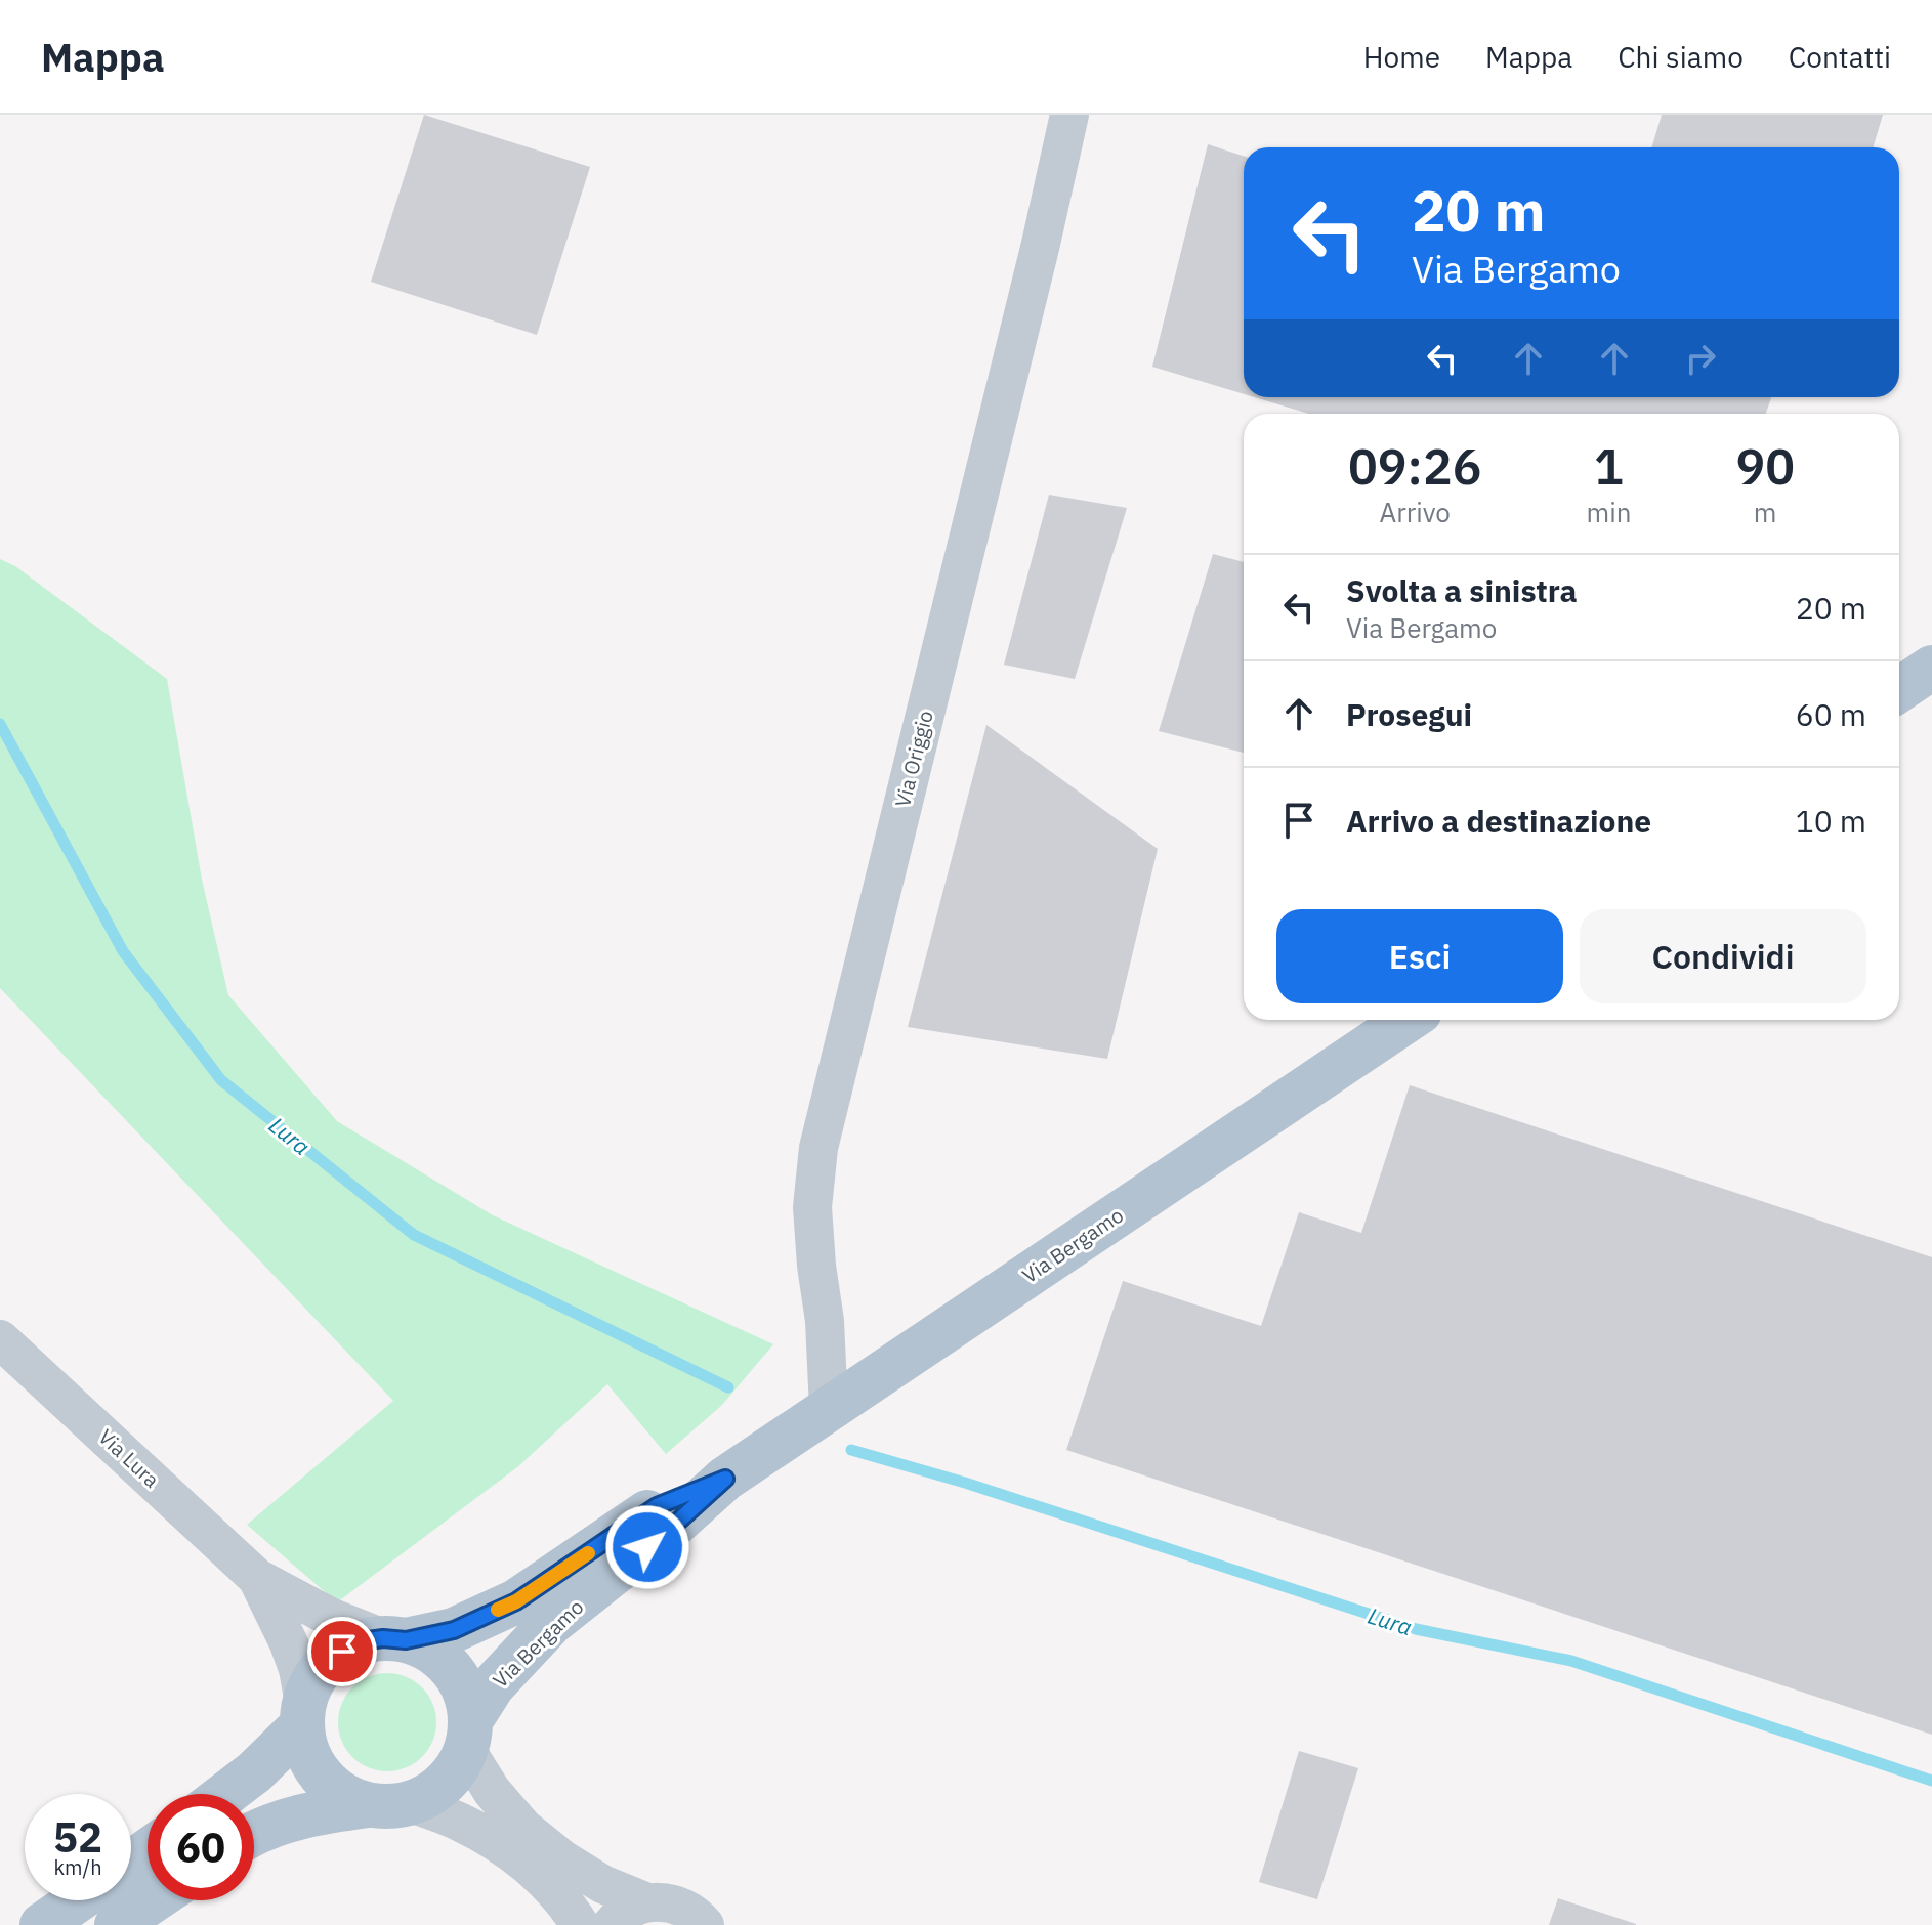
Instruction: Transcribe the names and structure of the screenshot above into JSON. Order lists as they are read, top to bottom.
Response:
{
  "streets": {
    "main road": ["Via Bergamo"],
    "street": ["Via Origgio", "Via Lura"]
  },
  "crossings": [
    ["Via Origgio", "Via Bergamo"],
    ["Via Bergamo", "Via Lura"]
  ],
  "water": ["Lura"],
  "page": {
    "header": "Mappa",
    "nav": [
      "Home",
      "Mappa",
      "Chi siamo",
      "Contatti"
    ],
    "turn": ["20 m", "Via Bergamo"],
    "eta": [
      "09:26",
      "Arrivo",
      "1",
      "min",
      "90",
      "m"
    ],
    "list": [
      {
        "name": "Svolta a sinistra",
        "note": "Via Bergamo",
        "value": "20 m"
      },
      {
        "name": "Prosegui",
        "value": "60 m"
      },
      {
        "name": "Arrivo a destinazione",
        "value": "10 m"
      }
    ],
    "buttons": ["Esci", "Condividi"],
    "speed": "52 km/h",
    "limit": "60"
  }
}
